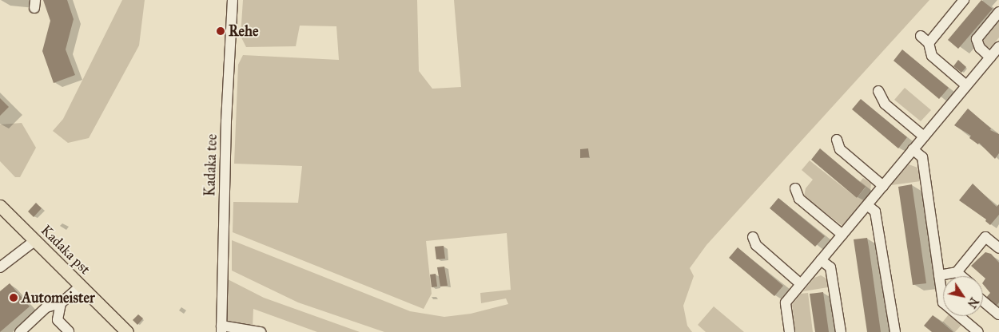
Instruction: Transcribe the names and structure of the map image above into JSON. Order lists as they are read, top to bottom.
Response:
{
  "streets": {
    "main road": ["Kadaka pst"],
    "street": ["Kadaka tee"]
  },
  "places": ["Rehe", "Automeister"],
  "north": "bottom right"
}
